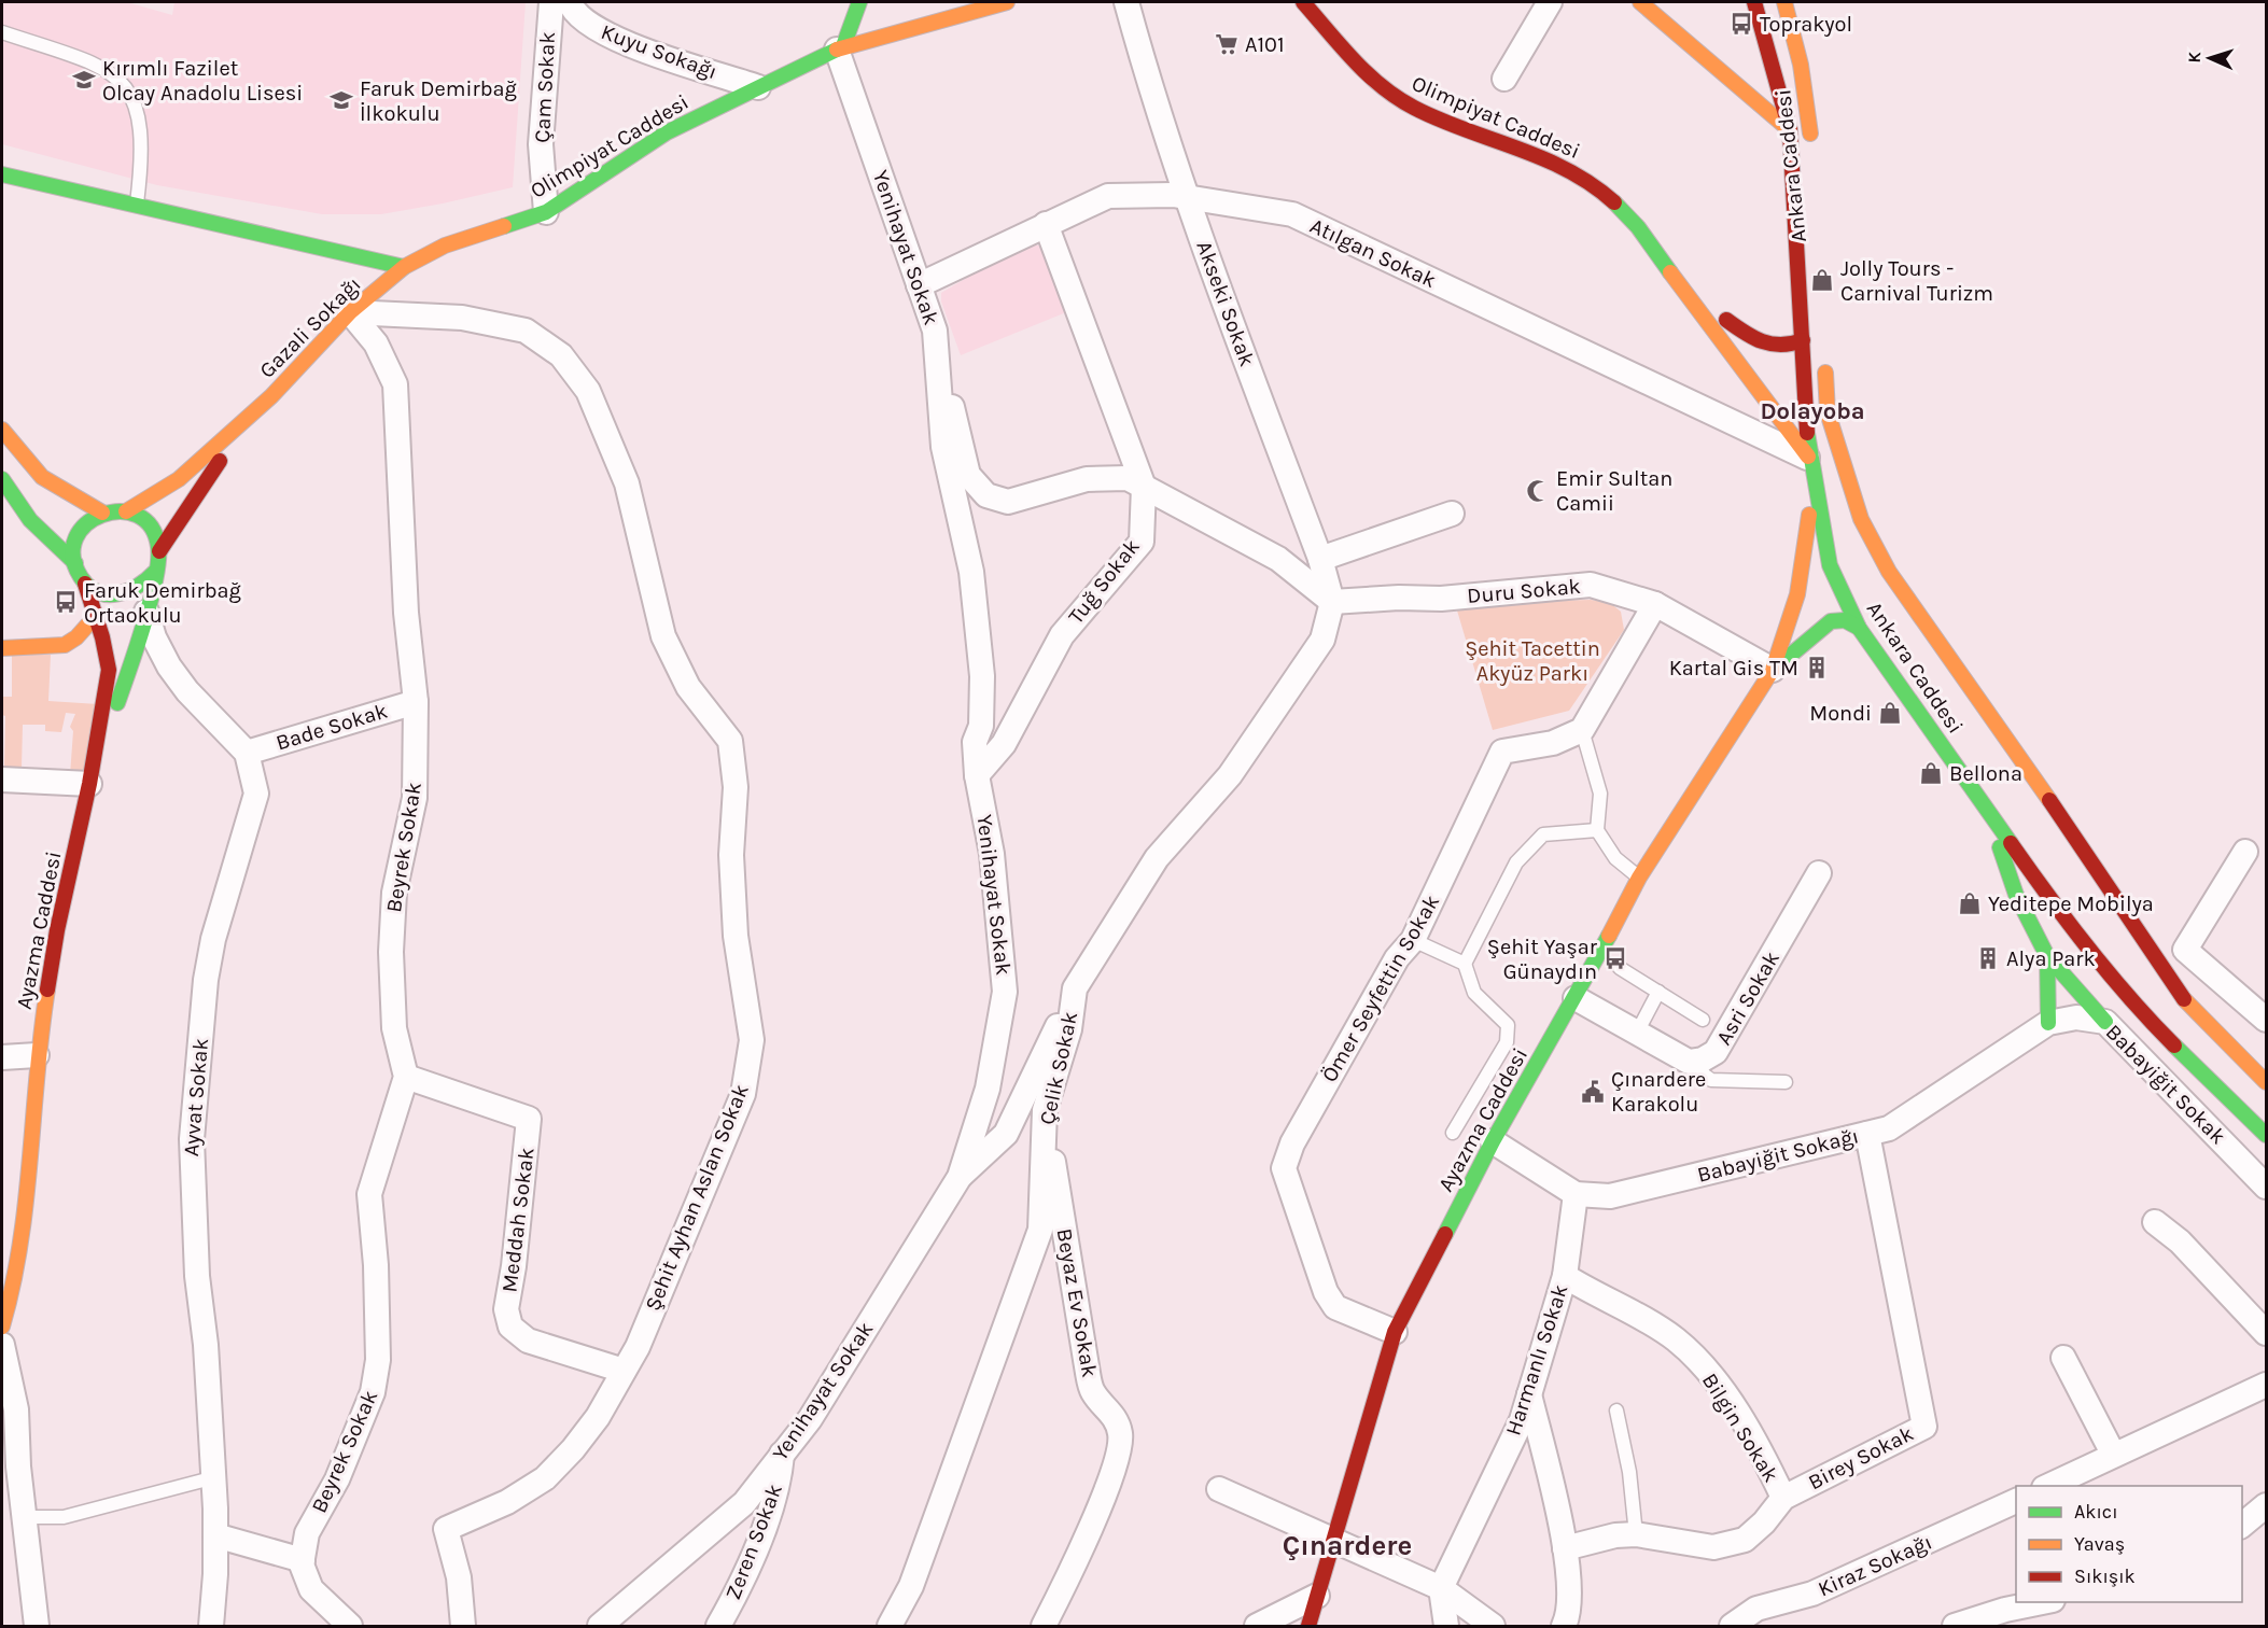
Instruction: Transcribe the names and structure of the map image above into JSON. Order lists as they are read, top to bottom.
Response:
{
  "streets": {
    "main road": [
      "Olimpiyat Caddesi",
      "Ankara Caddesi",
      "Gazali Sokağı",
      "Ayazma Caddesi"
    ],
    "street": [
      "Kuyu Sokağı",
      "Çam Sokak",
      "Yenihayat Sokak",
      "Atılgan Sokak",
      "Akseki Sokak",
      "Tuğ Sokak",
      "Duru Sokak",
      "Bade Sokak",
      "Beyrek Sokak",
      "Ömer Seyfettin Sokak",
      "Asri Sokak",
      "Çelik Sokak",
      "Babayiğit Sokak",
      "Ayvat Sokak",
      "Babayiğit Sokağı",
      "Şehit Ayhan Aslan Sokak",
      "Meddah Sokak",
      "Beyaz Ev Sokak",
      "Harmanlı Sokak",
      "Bilgin Sokak",
      "Birey Sokak",
      "Zeren Sokak",
      "Kiraz Sokağı"
    ]
  },
  "crossings": [
    ["Kuyu Sokağı", "Olimpiyat Caddesi"],
    ["Çam Sokak", "Olimpiyat Caddesi"],
    ["Olimpiyat Caddesi", "Yenihayat Sokak"],
    ["Olimpiyat Caddesi", "Gazali Sokağı"],
    ["Ankara Caddesi", "Atılgan Sokak"],
    ["Yenihayat Sokak", "Atılgan Sokak"],
    ["Yenihayat Sokak", "Tuğ Sokak"],
    ["Yenihayat Sokak", "Zeren Sokak"],
    ["Atılgan Sokak", "Akseki Sokak"],
    ["Atılgan Sokak", "Tuğ Sokak"],
    ["Akseki Sokak", "Duru Sokak"],
    ["Akseki Sokak", "Çelik Sokak"],
    ["Gazali Sokağı", "Beyrek Sokak"],
    ["Gazali Sokağı", "Şehit Ayhan Aslan Sokak"],
    ["Duru Sokak", "Ayazma Caddesi"],
    ["Duru Sokak", "Çelik Sokak"],
    ["Bade Sokak", "Beyrek Sokak"],
    ["Bade Sokak", "Ayvat Sokak"],
    ["Beyrek Sokak", "Şehit Ayhan Aslan Sokak"],
    ["Beyrek Sokak", "Meddah Sokak"],
    ["Ayazma Caddesi", "Ömer Seyfettin Sokak"],
    ["Ayazma Caddesi", "Asri Sokak"],
    ["Ayazma Caddesi", "Babayiğit Sokağı"],
    ["Çelik Sokak", "Beyaz Ev Sokak"],
    ["Babayiğit Sokak", "Babayiğit Sokağı"],
    ["Babayiğit Sokağı", "Harmanlı Sokak"],
    ["Babayiğit Sokağı", "Birey Sokak"],
    ["Şehit Ayhan Aslan Sokak", "Meddah Sokak"],
    ["Harmanlı Sokak", "Bilgin Sokak"],
    ["Bilgin Sokak", "Birey Sokak"]
  ],
  "districts": ["Dolayoba", "Çınardere"],
  "parks": ["Şehit Tacettin Akyüz Parkı"],
  "places": {
    "bus stop": ["Toprakyol", "Faruk Demirbağ Ortaokulu", "Şehit Yaşar Günaydın"],
    "supermarket": ["A101"],
    "school or university": ["Kırımlı Fazilet Olcay Anadolu Lisesi", "Faruk Demirbağ İlkokulu"],
    "shop": [
      "Jolly Tours - Carnival Turizm",
      "Mondi",
      "Bellona",
      "Yeditepe Mobilya"
    ],
    "mosque": ["Emir Sultan Camii"],
    "building": ["Kartal Gis TM", "Alya Park"],
    "public building": ["Çınardere Karakolu"]
  },
  "legend": ["Akıcı", "Yavaş", "Sıkışık"],
  "north": "left"
}
